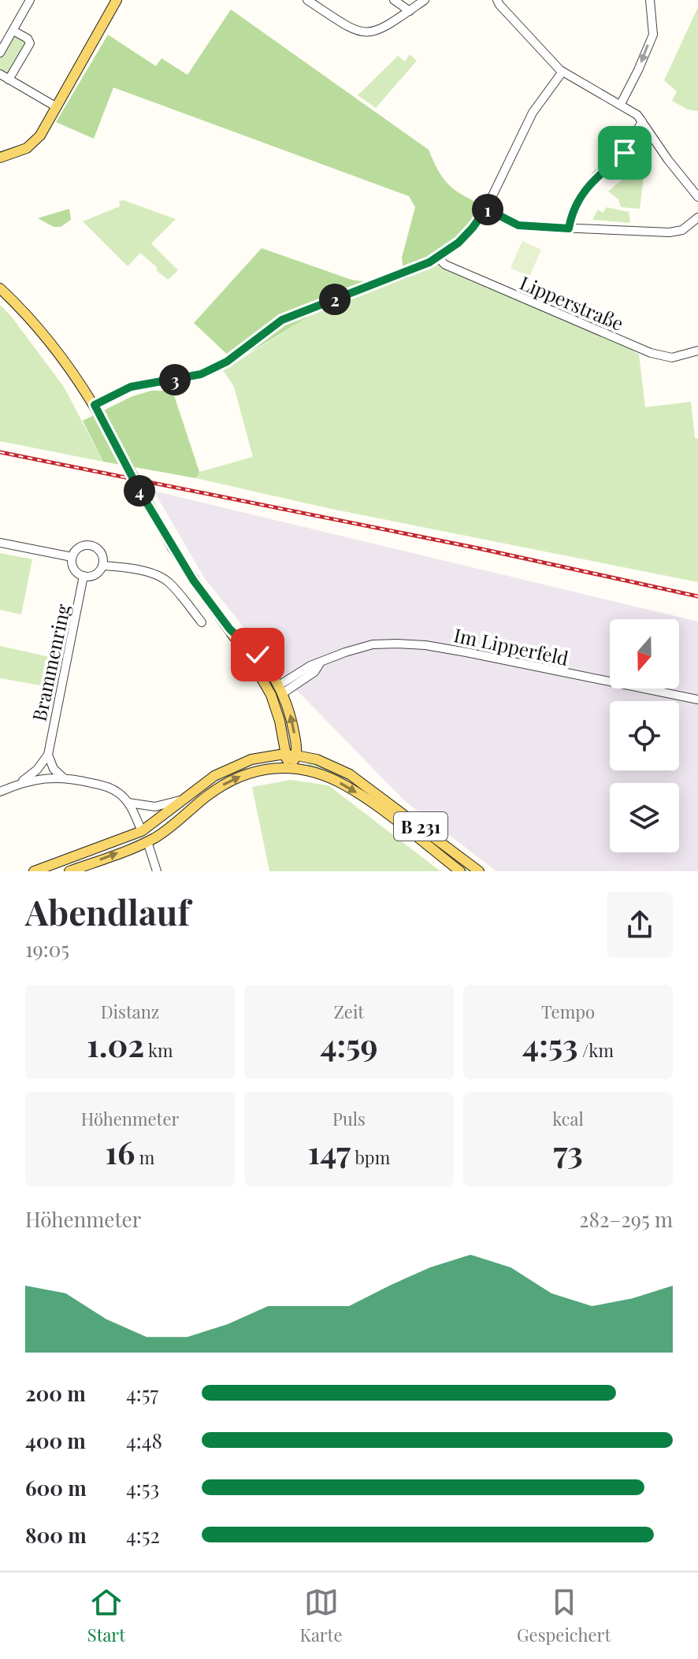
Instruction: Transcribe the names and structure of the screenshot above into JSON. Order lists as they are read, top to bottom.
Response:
{
  "streets": {
    "main road": ["B 231"],
    "street": ["Lipperstraße", "Im Lipperfeld", "Brammenring"]
  },
  "north": "bottom",
  "page": {
    "pins": [
      "1",
      "2",
      "3",
      "4"
    ],
    "heading": ["Abendlauf", "19:05"],
    "stats": [
      ["Distanz", "1.02 km"],
      ["Zeit", "4:59"],
      ["Tempo", "4:53 /km"],
      ["Höhenmeter", "16 m"],
      ["Puls", "147 bpm"],
      ["kcal", "73"]
    ],
    "chart": ["Höhenmeter", "282–295 m"],
    "list": [
      {
        "name": "200 m",
        "note": "4:57"
      },
      {
        "name": "400 m",
        "note": "4:48"
      },
      {
        "name": "600 m",
        "note": "4:53"
      },
      {
        "name": "800 m",
        "note": "4:52"
      }
    ],
    "tabs": ["Start", "Karte", "Gespeichert"]
  }
}
